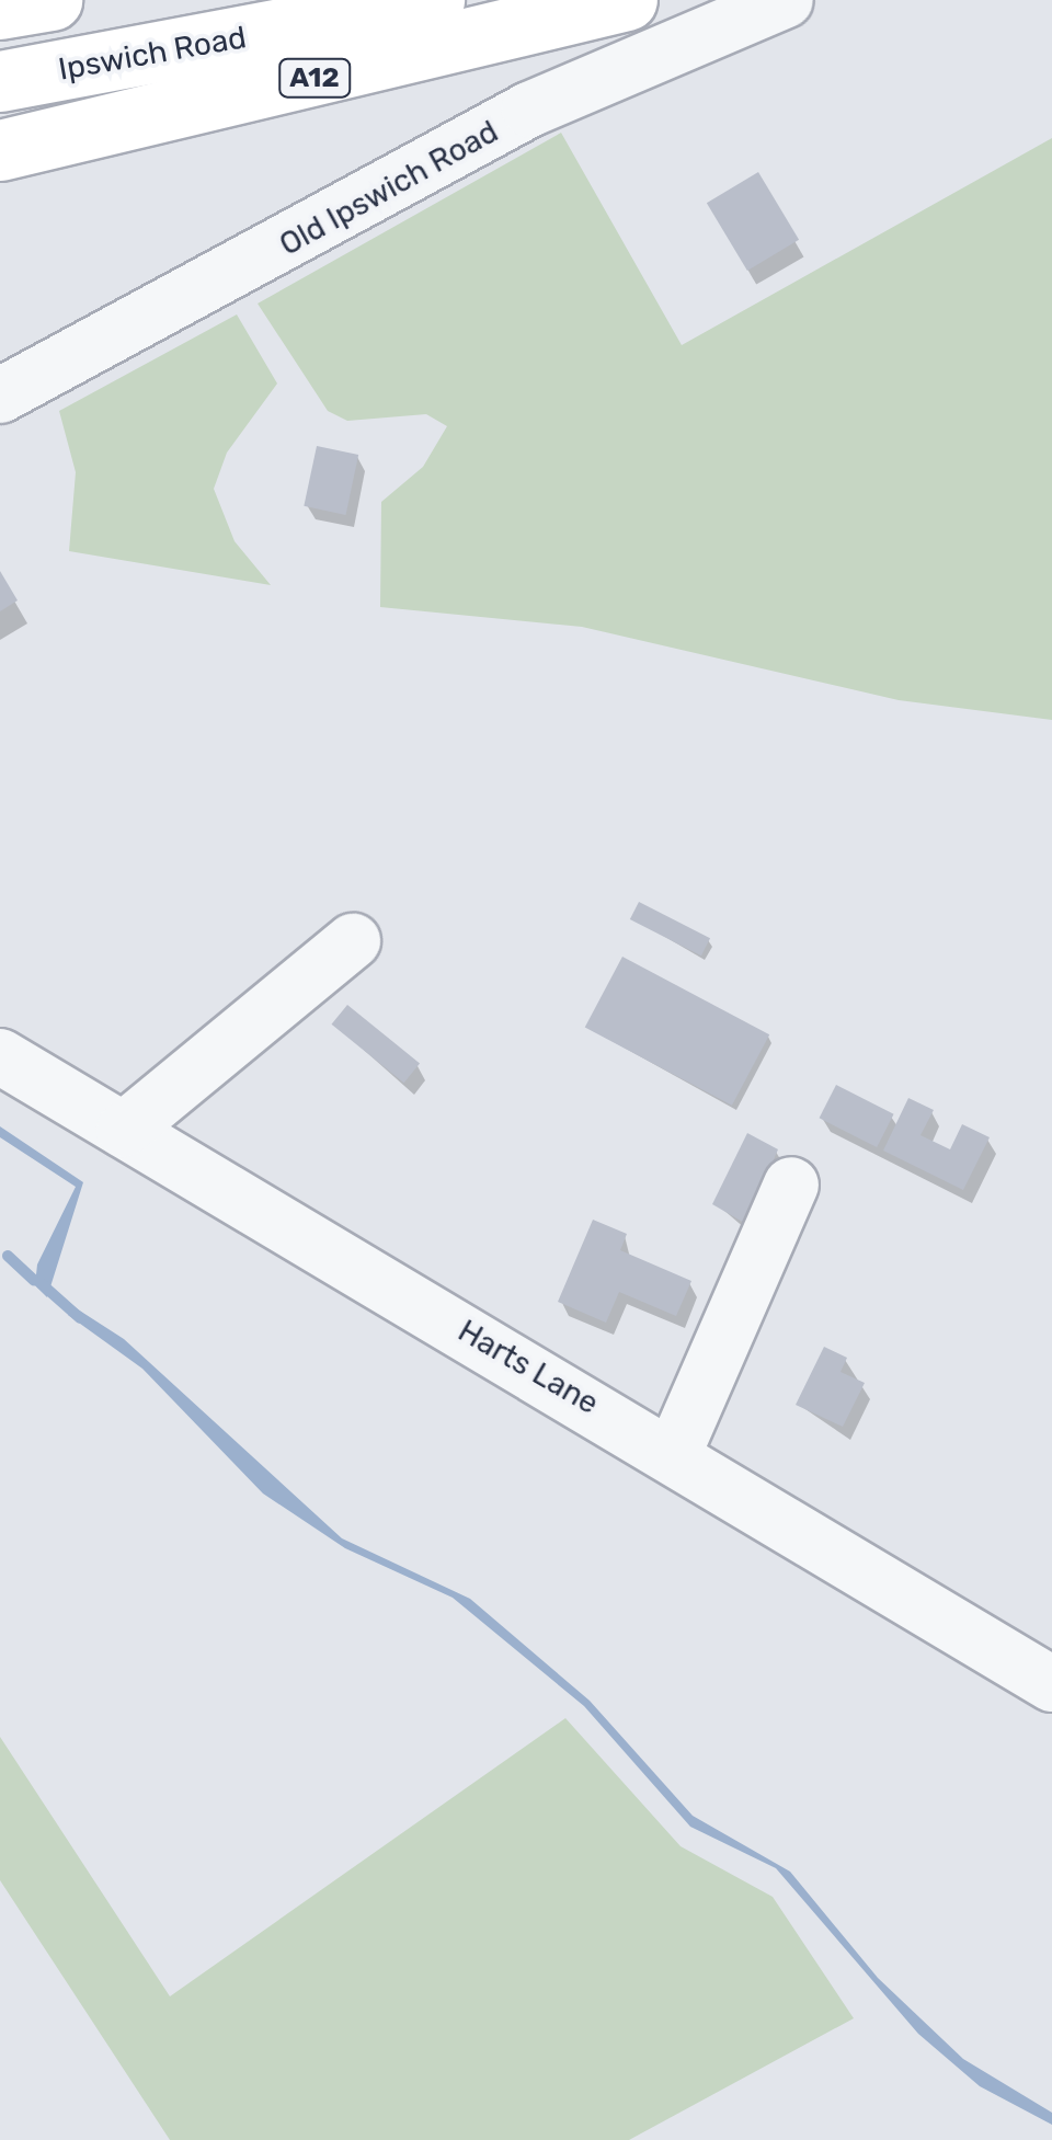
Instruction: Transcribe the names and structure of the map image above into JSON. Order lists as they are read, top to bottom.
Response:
{
  "streets": {
    "highway": ["Ipswich Road", "A12"],
    "street": ["Old Ipswich Road", "Harts Lane"]
  }
}
